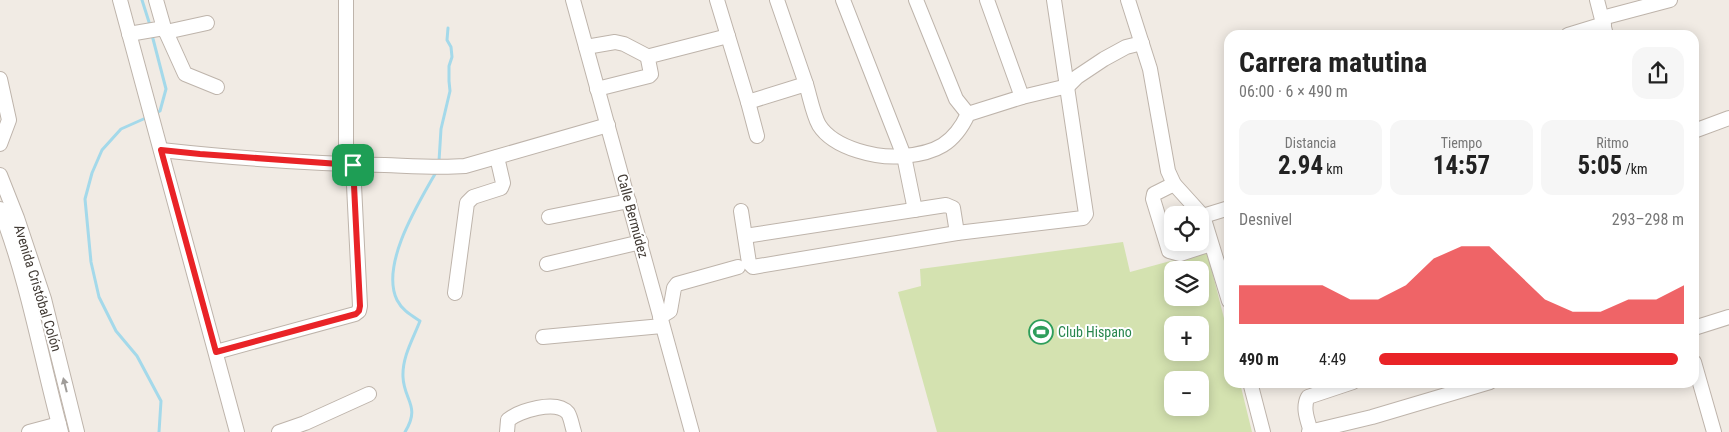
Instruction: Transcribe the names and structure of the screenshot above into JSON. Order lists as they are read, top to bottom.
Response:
{
  "streets": {
    "street": ["Calle Bermúdez", "Avenida Cristóbal Colón"]
  },
  "places": {
    "sports": ["Club Hispano"]
  },
  "page": {
    "heading": ["Carrera matutina", "06:00 · 6 × 490 m"],
    "stats": [
      ["Distancia", "2.94 km"],
      ["Tiempo", "14:57"],
      ["Ritmo", "5:05 /km"]
    ],
    "chart": ["Desnivel", "293–298 m"],
    "map_buttons": ["+", "−"],
    "list": [
      {
        "name": "490 m",
        "note": "4:49"
      }
    ]
  }
}
